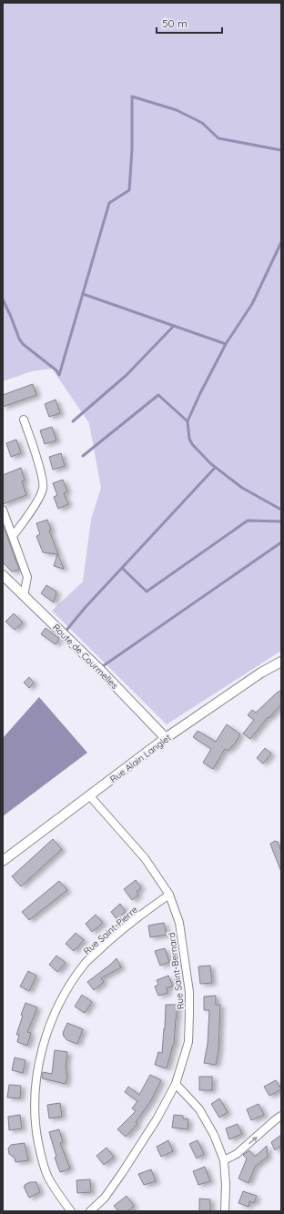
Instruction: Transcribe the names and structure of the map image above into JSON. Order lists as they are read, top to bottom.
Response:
{
  "streets": {
    "street": [
      "Route de Courmelles",
      "Rue Alain Langlet",
      "Rue Saint-Pierre",
      "Rue Saint-Bernard"
    ]
  },
  "crossings": [
    ["Route de Courmelles", "Rue Alain Langlet"],
    ["Rue Alain Langlet", "Rue Saint-Bernard"],
    ["Rue Saint-Pierre", "Rue Saint-Bernard"]
  ],
  "scale_bar": "50 m"
}
